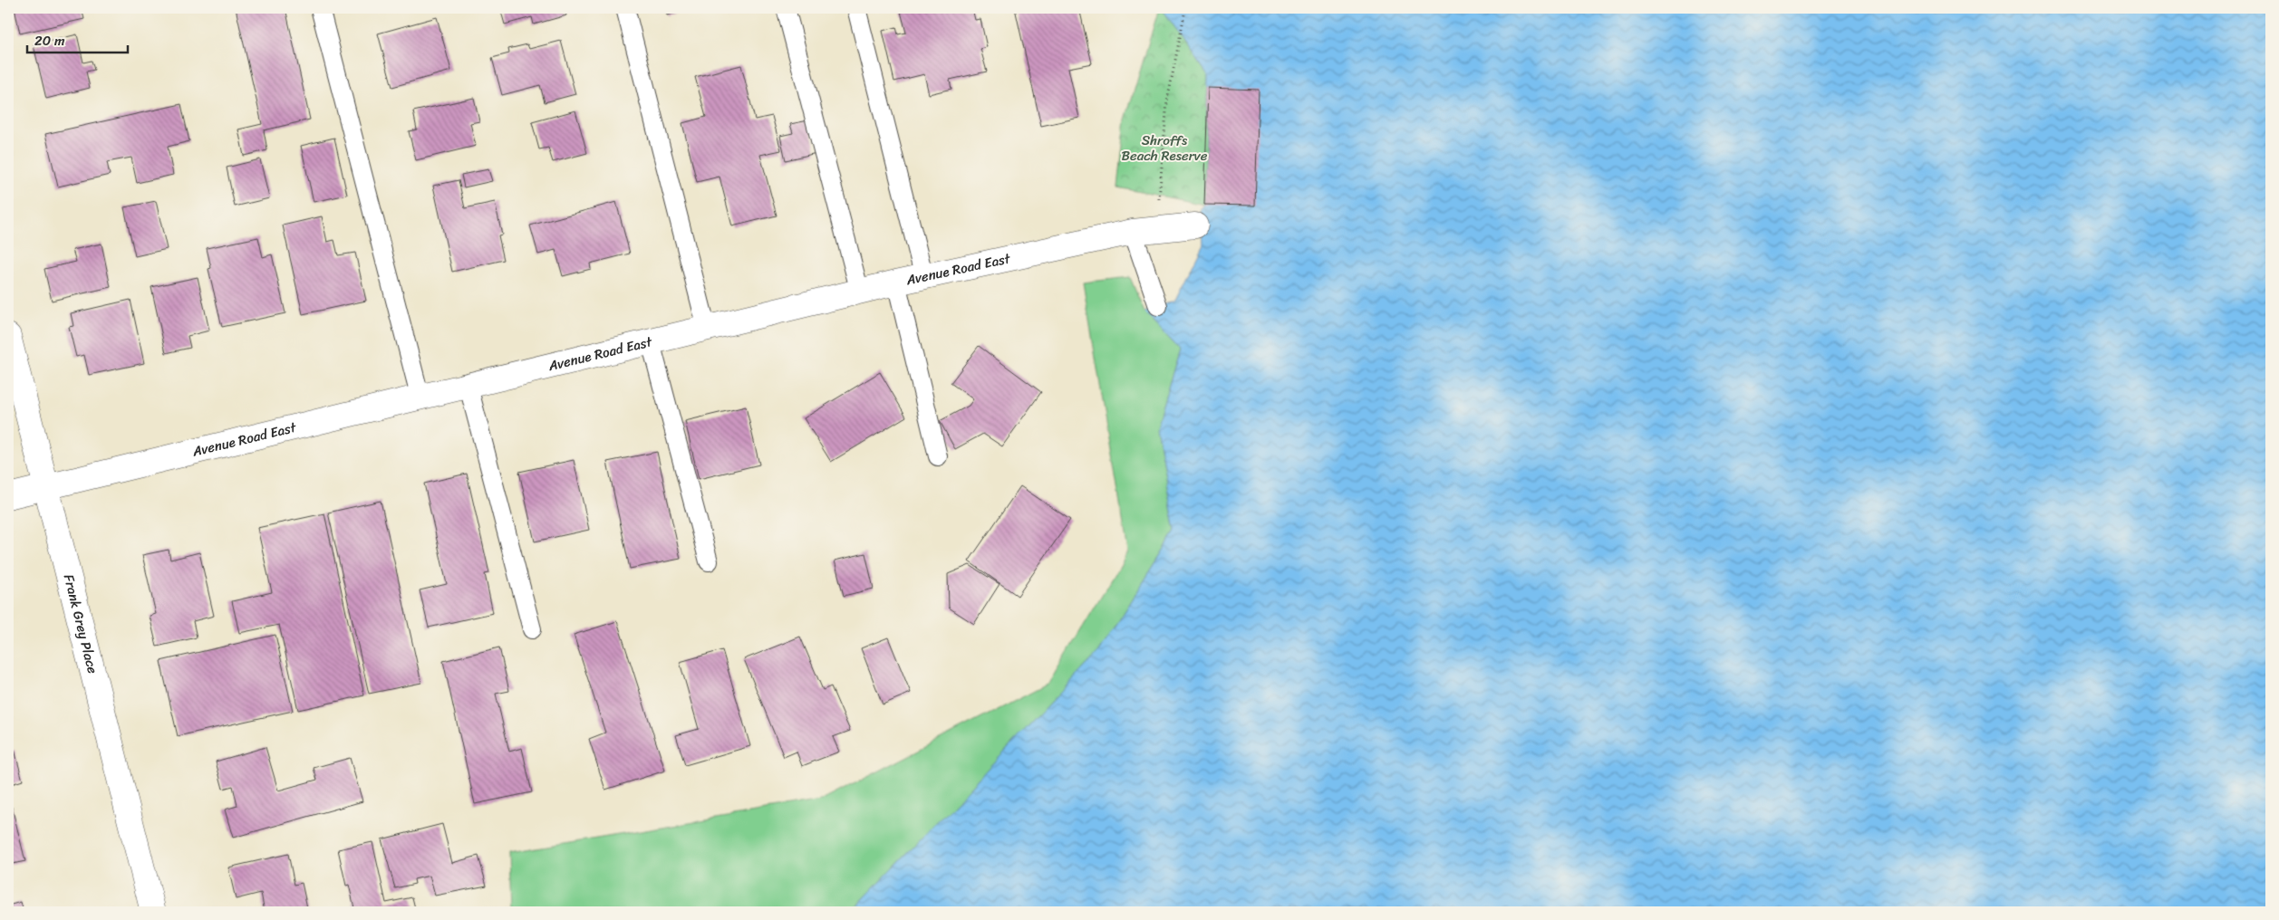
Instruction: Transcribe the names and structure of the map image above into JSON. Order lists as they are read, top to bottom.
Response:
{
  "streets": {
    "street": ["Avenue Road East", "Frank Grey Place"]
  },
  "crossings": [
    ["Avenue Road East", "Frank Grey Place"]
  ],
  "parks": ["Shroffs Beach Reserve"],
  "scale_bar": "20 m"
}
